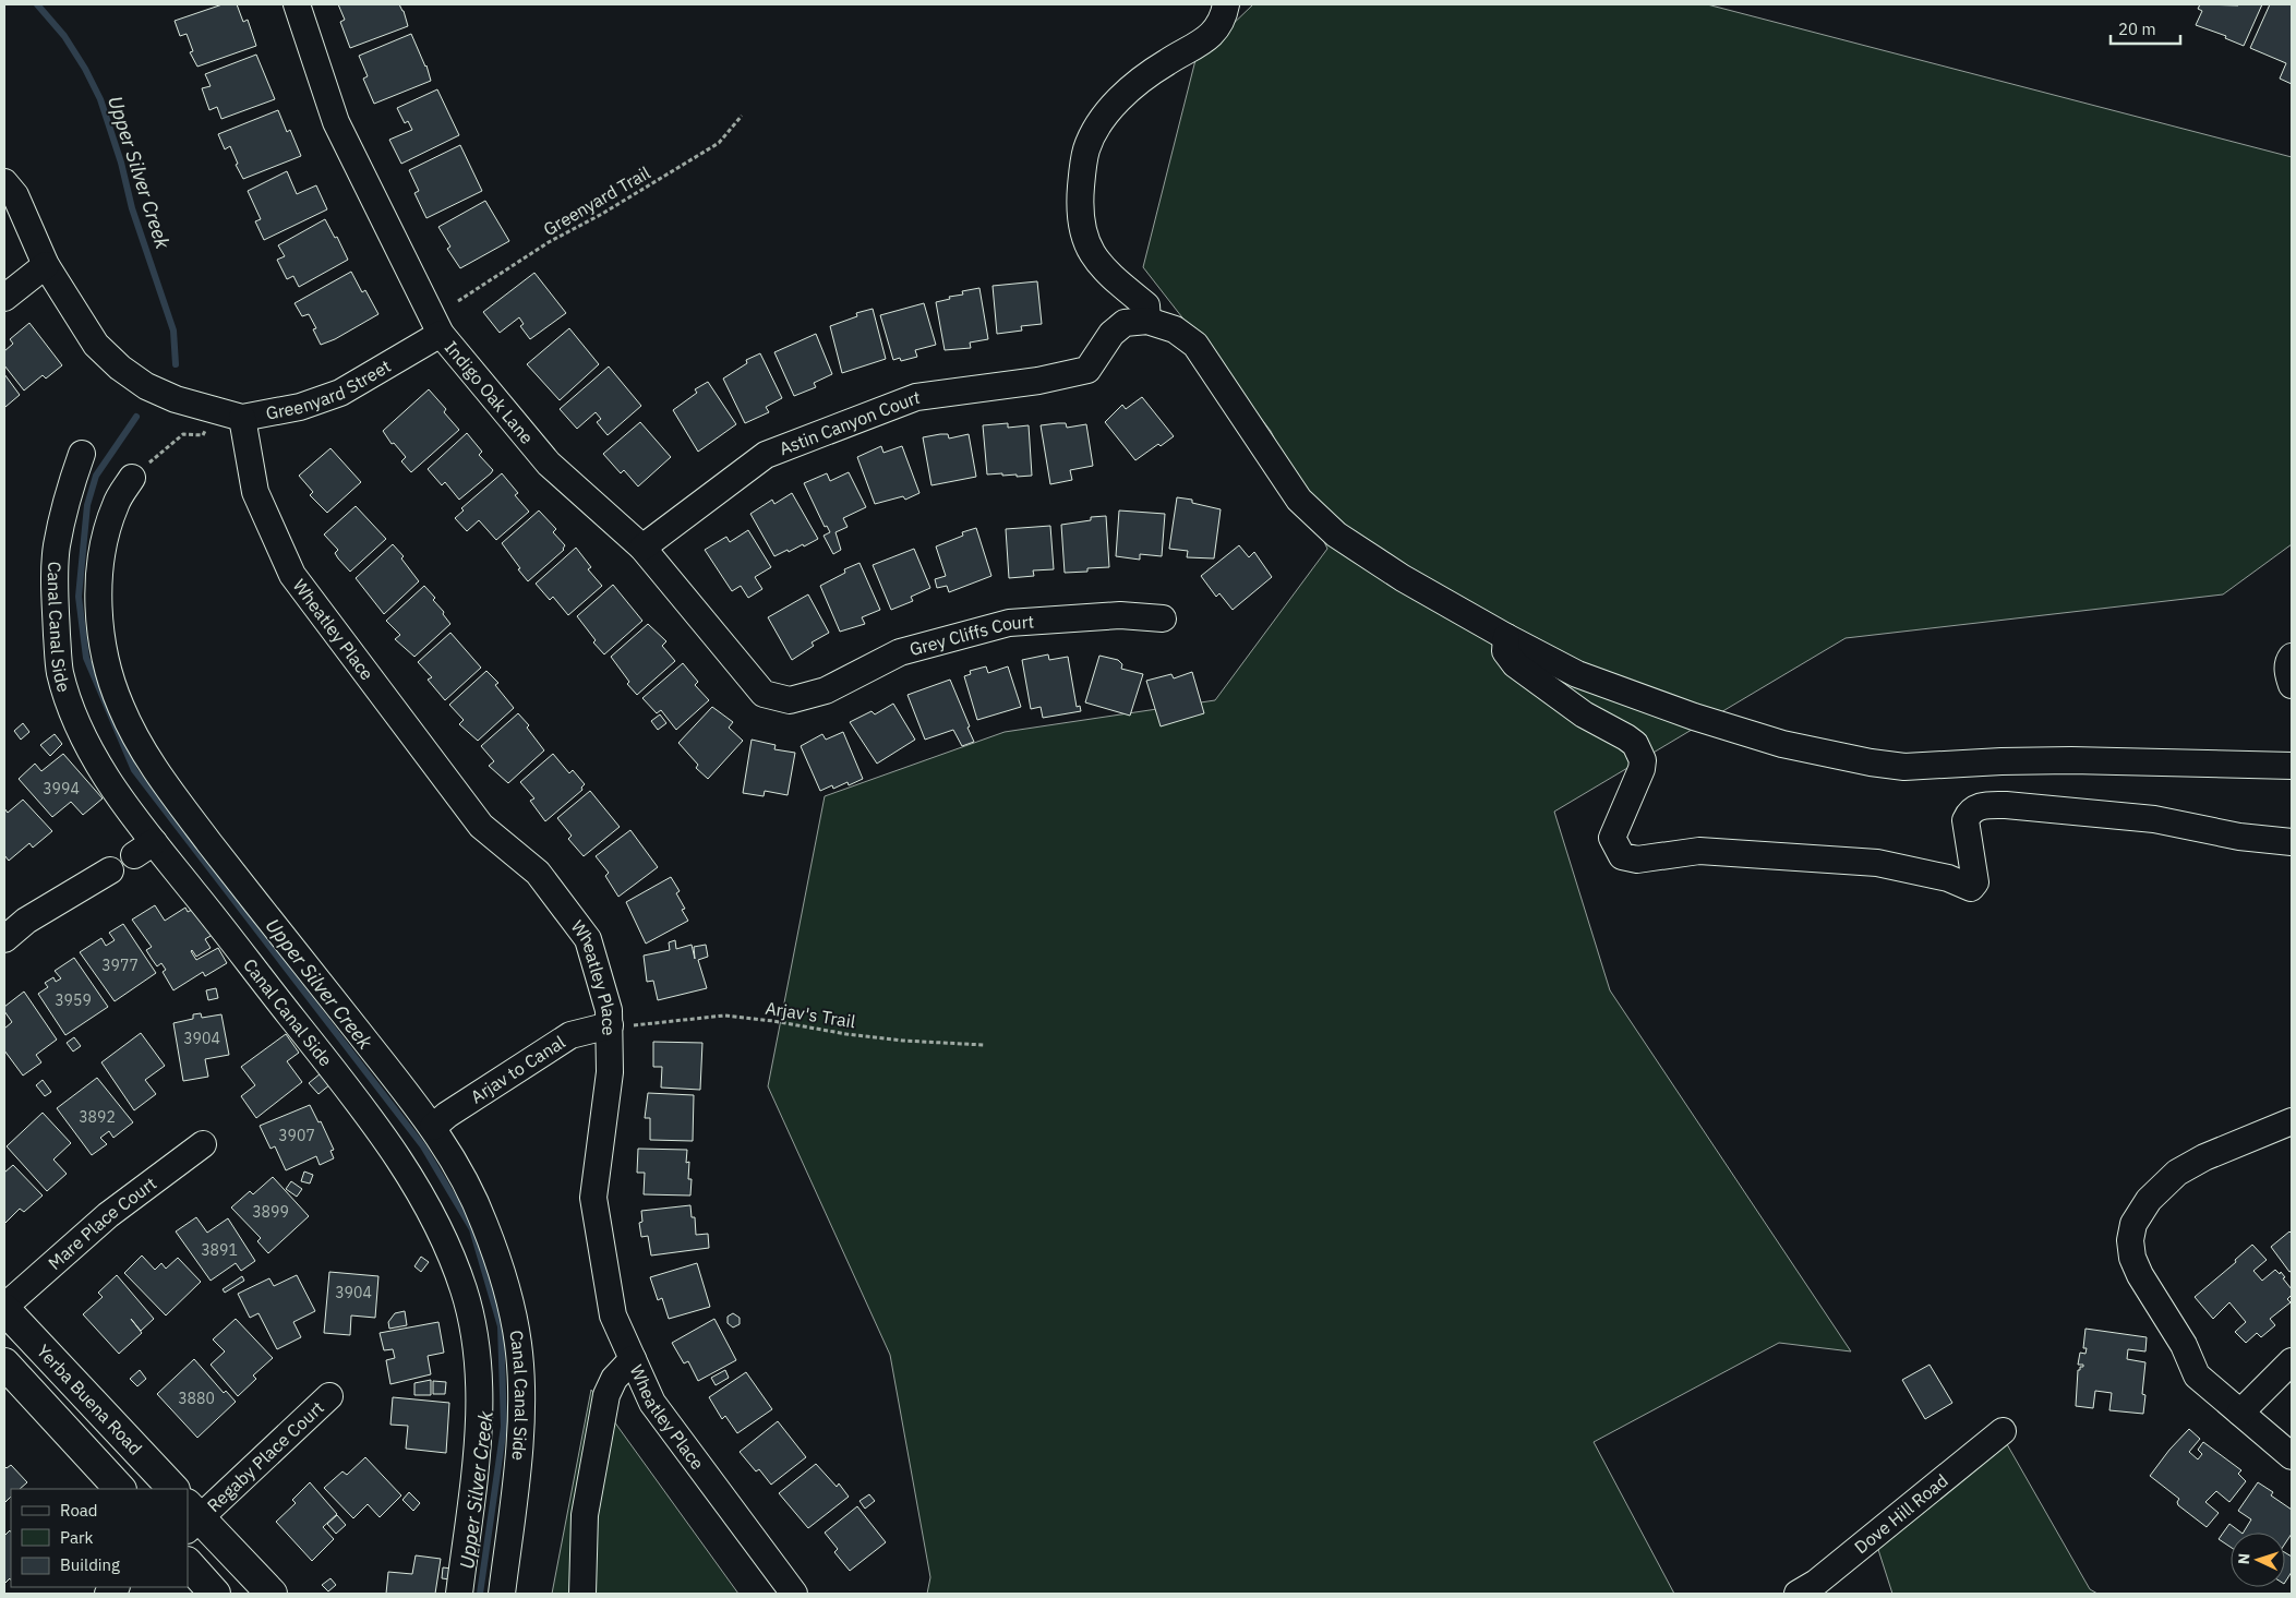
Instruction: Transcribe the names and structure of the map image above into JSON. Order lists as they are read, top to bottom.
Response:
{
  "streets": {
    "main road": ["Yerba Buena Road"],
    "street": [
      "Greenyard Street",
      "Indigo Oak Lane",
      "Astin Canyon Court",
      "Canal Canal Side",
      "Wheatley Place",
      "Grey Cliffs Court",
      "Arjav to Canal",
      "Mare Place Court",
      "Regaby Place Court",
      "Dove Hill Road"
    ],
    "path": ["Greenyard Trail", "Arjav's Trail"]
  },
  "crossings": [
    ["Greenyard Street", "Indigo Oak Lane"],
    ["Greenyard Street", "Wheatley Place"],
    ["Indigo Oak Lane", "Astin Canyon Court"],
    ["Indigo Oak Lane", "Grey Cliffs Court"],
    ["Canal Canal Side", "Arjav to Canal"],
    ["Wheatley Place", "Arjav's Trail"],
    ["Wheatley Place", "Arjav to Canal"],
    ["Arjav's Trail", "Arjav to Canal"],
    ["Mare Place Court", "Yerba Buena Road"]
  ],
  "water": ["Upper Silver Creek"],
  "house_numbers": [
    "3994",
    "3977",
    "3959",
    "3904",
    "3892",
    "3907",
    "3899",
    "3891",
    "3904",
    "3880"
  ],
  "legend": ["Road", "Park", "Building"],
  "scale_bar": "20 m",
  "north": "left"
}
